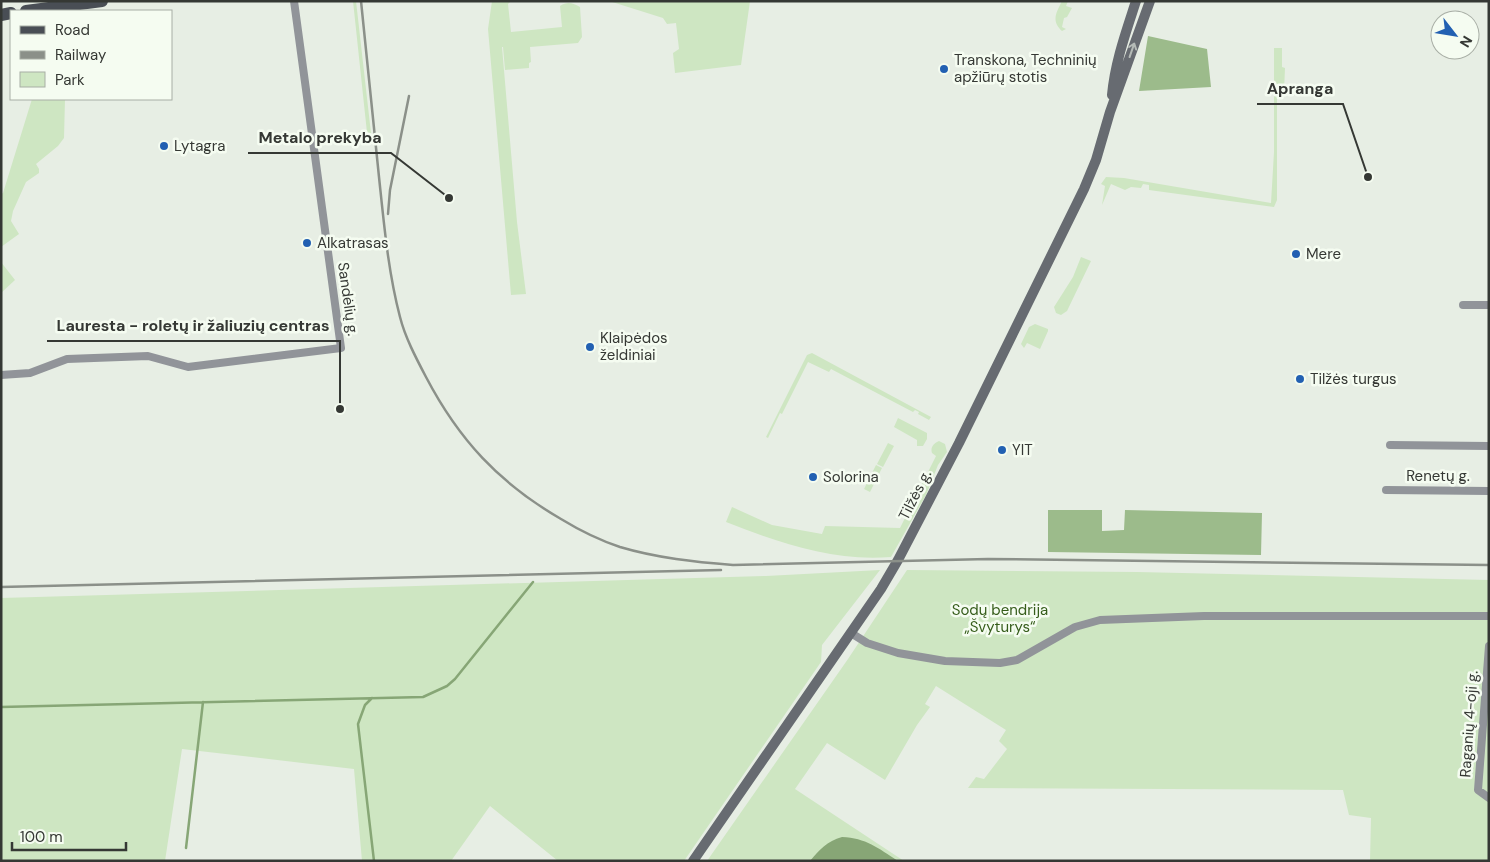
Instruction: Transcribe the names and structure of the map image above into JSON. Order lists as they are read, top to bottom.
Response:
{
  "streets": {
    "main road": ["Tilžės g."],
    "street": ["Sandėlių g.", "Renetų g.", "Raganių 4-oji g."]
  },
  "parks": ["Sodų bendrija „Švyturys“"],
  "places": [
    "Transkona, Techninių apžiūrų stotis",
    "Lytagra",
    "Apranga",
    "Metalo prekyba",
    "Alkatrasas",
    "Mere",
    "Klaipėdos želdiniai",
    "Tilžės turgus",
    "Lauresta - roletų ir žaliuzių centras",
    "YIT",
    "Solorina"
  ],
  "legend": ["Road", "Railway", "Park"],
  "scale_bar": "100 m",
  "north": "bottom right"
}
